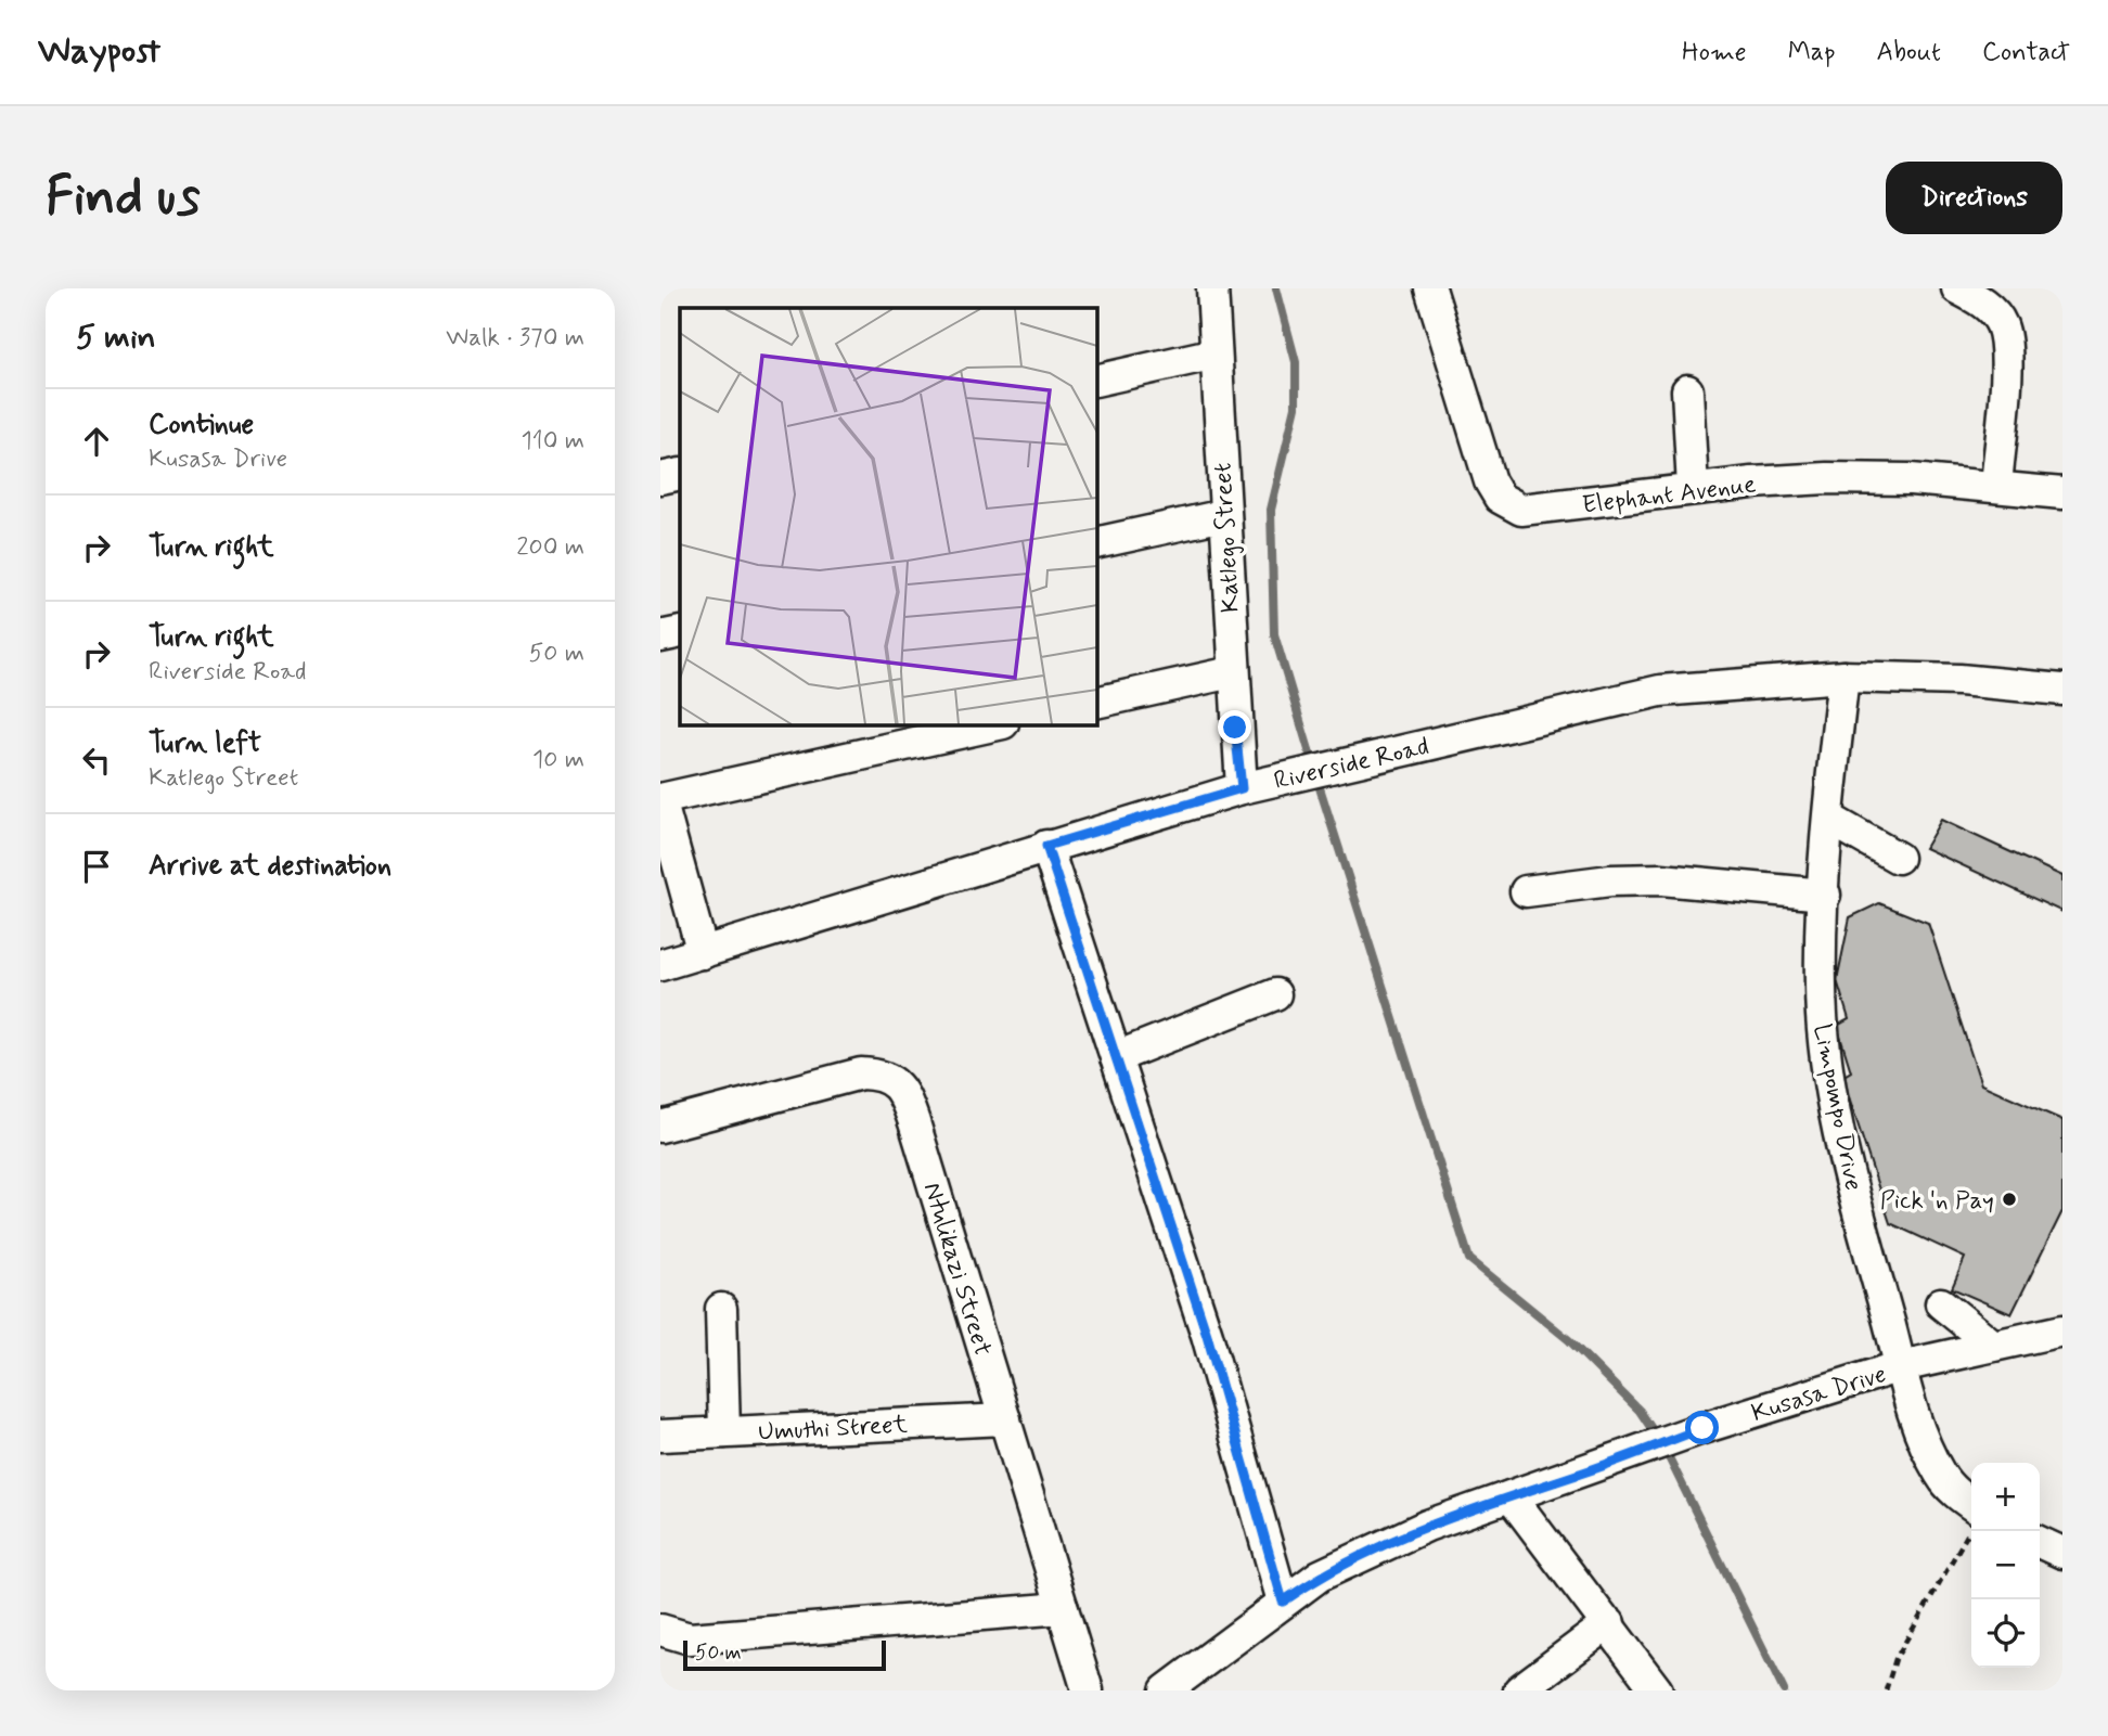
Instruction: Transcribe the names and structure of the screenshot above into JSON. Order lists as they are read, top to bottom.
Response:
{
  "streets": {
    "street": [
      "Elephant Avenue",
      "Katlego Street",
      "Riverside Road",
      "Limpompo Drive",
      "Ntulikazi Street",
      "Kusasa Drive",
      "Umuthi Street"
    ]
  },
  "crossings": [
    ["Katlego Street", "Riverside Road"],
    ["Riverside Road", "Limpompo Drive"],
    ["Limpompo Drive", "Kusasa Drive"],
    ["Ntulikazi Street", "Umuthi Street"]
  ],
  "places": ["Pick 'n Pay"],
  "scale_bar": "50 m",
  "page": {
    "header": "Waypost",
    "nav": [
      "Home",
      "Map",
      "About",
      "Contact"
    ],
    "buttons": "Directions",
    "title": "Find us",
    "heading": ["5 min", "Walk · 370 m"],
    "list": [
      ["Continue", "Kusasa Drive", "110 m"],
      ["Turn right", "200 m"],
      ["Turn right", "Riverside Road", "50 m"],
      ["Turn left", "Katlego Street", "10 m"],
      "Arrive at destination"
    ],
    "map_buttons": ["+", "−"],
    "scale": "50 m"
  }
}
